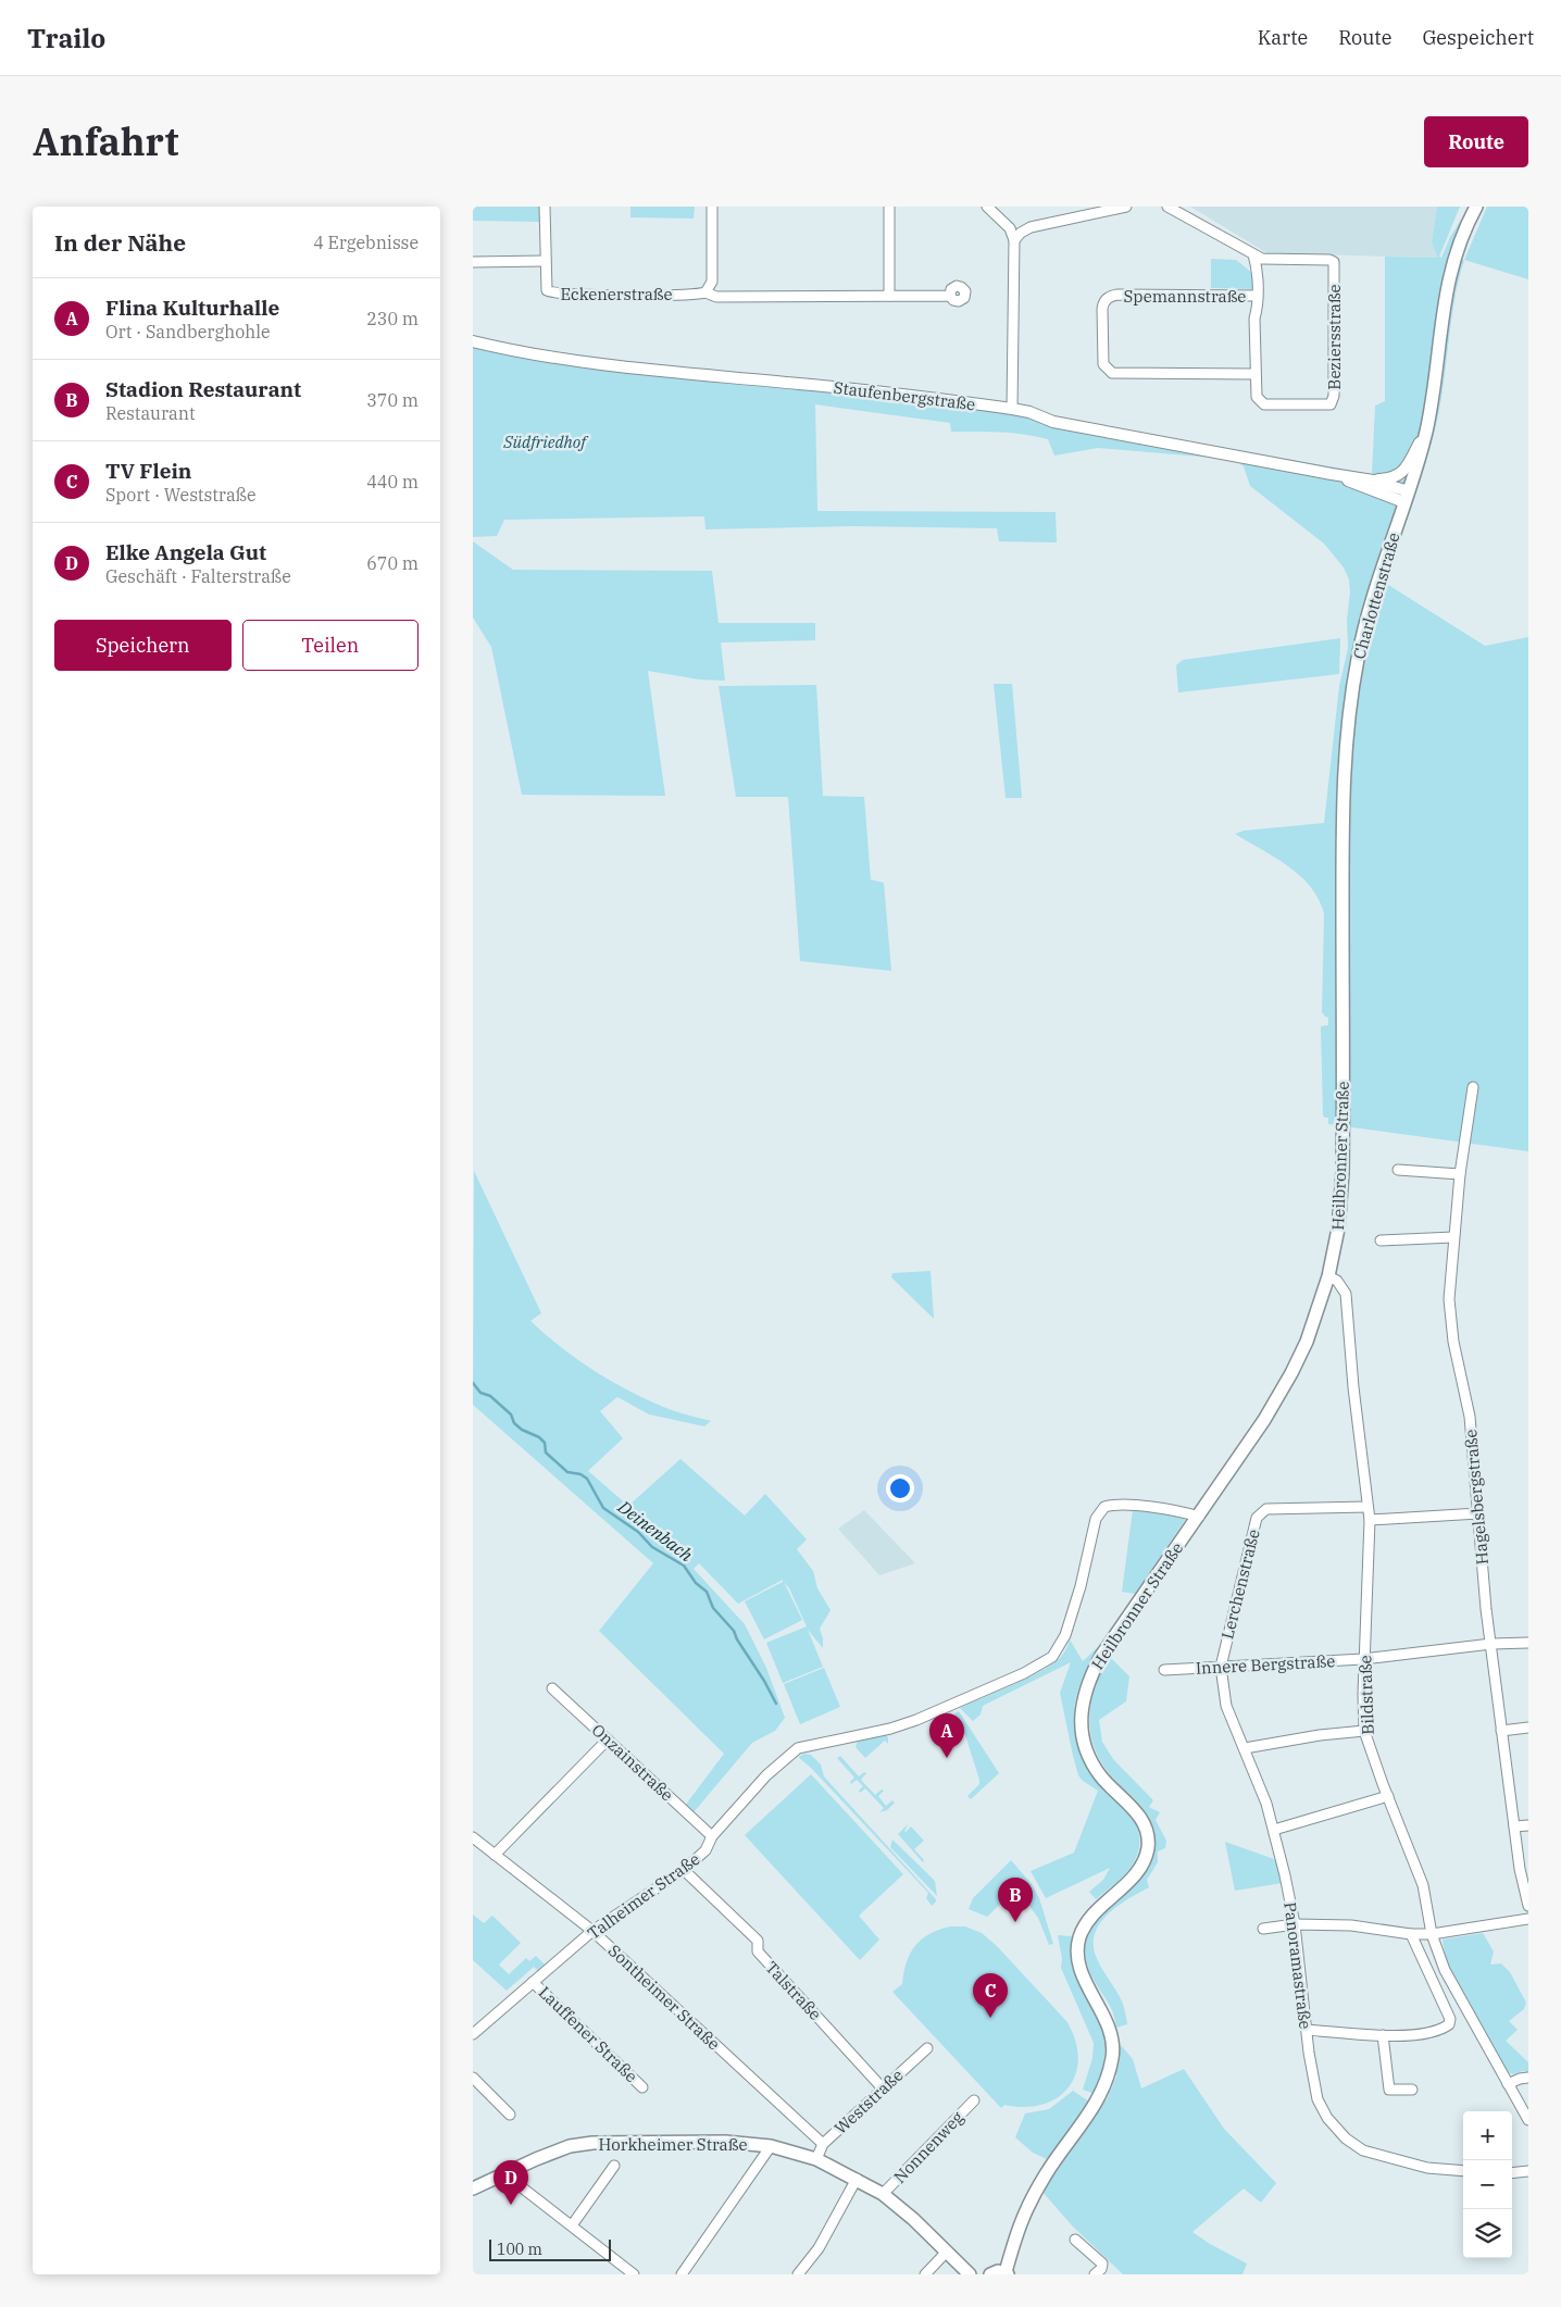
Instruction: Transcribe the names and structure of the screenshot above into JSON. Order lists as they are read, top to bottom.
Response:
{
  "streets": {
    "main road": ["Charlottenstraße", "Heilbronner Straße", "Horkheimer Straße"],
    "street": [
      "Eckenerstraße",
      "Spemannstraße",
      "Beziersstraße",
      "Staufenbergstraße",
      "Hagelsbergstraße",
      "Lerchenstraße",
      "Innere Bergstraße",
      "Bildstraße",
      "Onzainstraße",
      "Talheimer Straße",
      "Panoramastraße",
      "Talstraße",
      "Sontheimer Straße",
      "Lauffener Straße",
      "Weststraße",
      "Nonnenweg"
    ]
  },
  "crossings": [
    ["Spemannstraße", "Beziersstraße"],
    ["Staufenbergstraße", "Charlottenstraße"],
    ["Charlottenstraße", "Heilbronner Straße"],
    ["Heilbronner Straße", "Bildstraße"],
    ["Heilbronner Straße", "Talheimer Straße"],
    ["Hagelsbergstraße", "Innere Bergstraße"],
    ["Lerchenstraße", "Innere Bergstraße"],
    ["Lerchenstraße", "Bildstraße"],
    ["Lerchenstraße", "Panoramastraße"],
    ["Innere Bergstraße", "Bildstraße"],
    ["Innere Bergstraße", "Panoramastraße"],
    ["Onzainstraße", "Talheimer Straße"],
    ["Talheimer Straße", "Talstraße"],
    ["Talheimer Straße", "Sontheimer Straße"],
    ["Talheimer Straße", "Lauffener Straße"],
    ["Talstraße", "Weststraße"],
    ["Sontheimer Straße", "Weststraße"],
    ["Weststraße", "Horkheimer Straße"],
    ["Horkheimer Straße", "Nonnenweg"]
  ],
  "water": ["Deinenbach"],
  "parks": ["Südfriedhof"],
  "scale_bar": "100 m",
  "page": {
    "header": "Trailo",
    "nav": ["Karte", "Route", "Gespeichert"],
    "title": "Anfahrt",
    "buttons": [
      "Route",
      ["Speichern", "Teilen"]
    ],
    "heading": ["In der Nähe", "4 Ergebnisse"],
    "list": [
      {
        "mark": "A",
        "name": "Flina Kulturhalle",
        "note": "Ort · Sandberghohle",
        "value": "230 m"
      },
      {
        "mark": "B",
        "name": "Stadion Restaurant",
        "note": "Restaurant",
        "value": "370 m"
      },
      {
        "mark": "C",
        "name": "TV Flein",
        "note": "Sport · Weststraße",
        "value": "440 m"
      },
      {
        "mark": "D",
        "name": "Elke Angela Gut",
        "note": "Geschäft · Falterstraße",
        "value": "670 m"
      }
    ],
    "pins": [
      "A",
      "B",
      "C",
      "D"
    ],
    "map_buttons": ["+", "−"],
    "scale": "100 m"
  }
}
